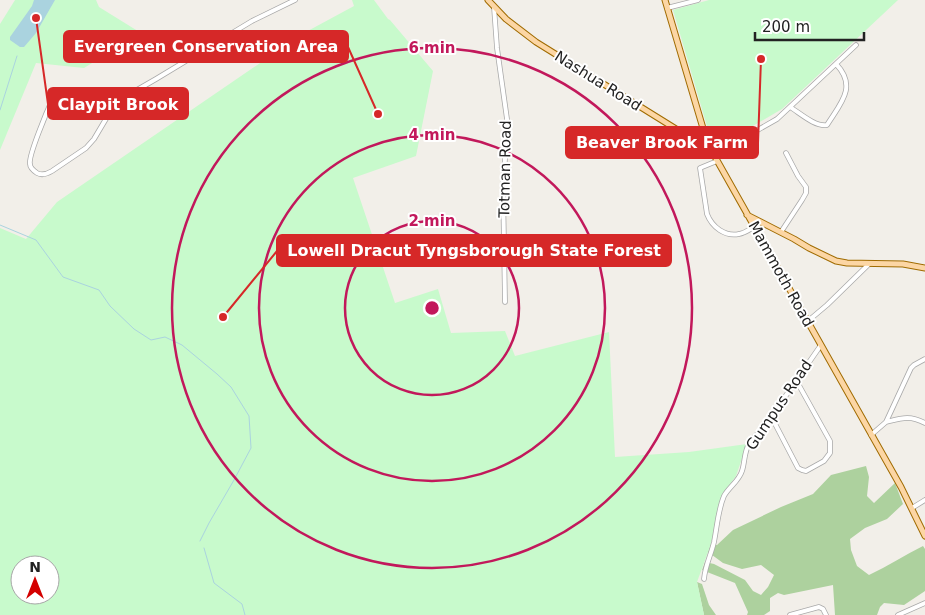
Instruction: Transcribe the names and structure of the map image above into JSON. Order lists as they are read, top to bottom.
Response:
{
  "streets": {
    "main road": ["Nashua Road", "Mammoth Road"],
    "street": ["Totman Road", "Gumpus Road"]
  },
  "crossings": [
    ["Nashua Road", "Totman Road"],
    ["Nashua Road", "Mammoth Road"],
    ["Mammoth Road", "Gumpus Road"]
  ],
  "places": [
    "Claypit Brook",
    "Beaver Brook Farm",
    "Evergreen Conservation Area",
    "Lowell Dracut Tyngsborough State Forest"
  ],
  "scale_bar": "200 m",
  "north": "top",
  "rings": ["6 min", "4 min", "2 min"]
}
